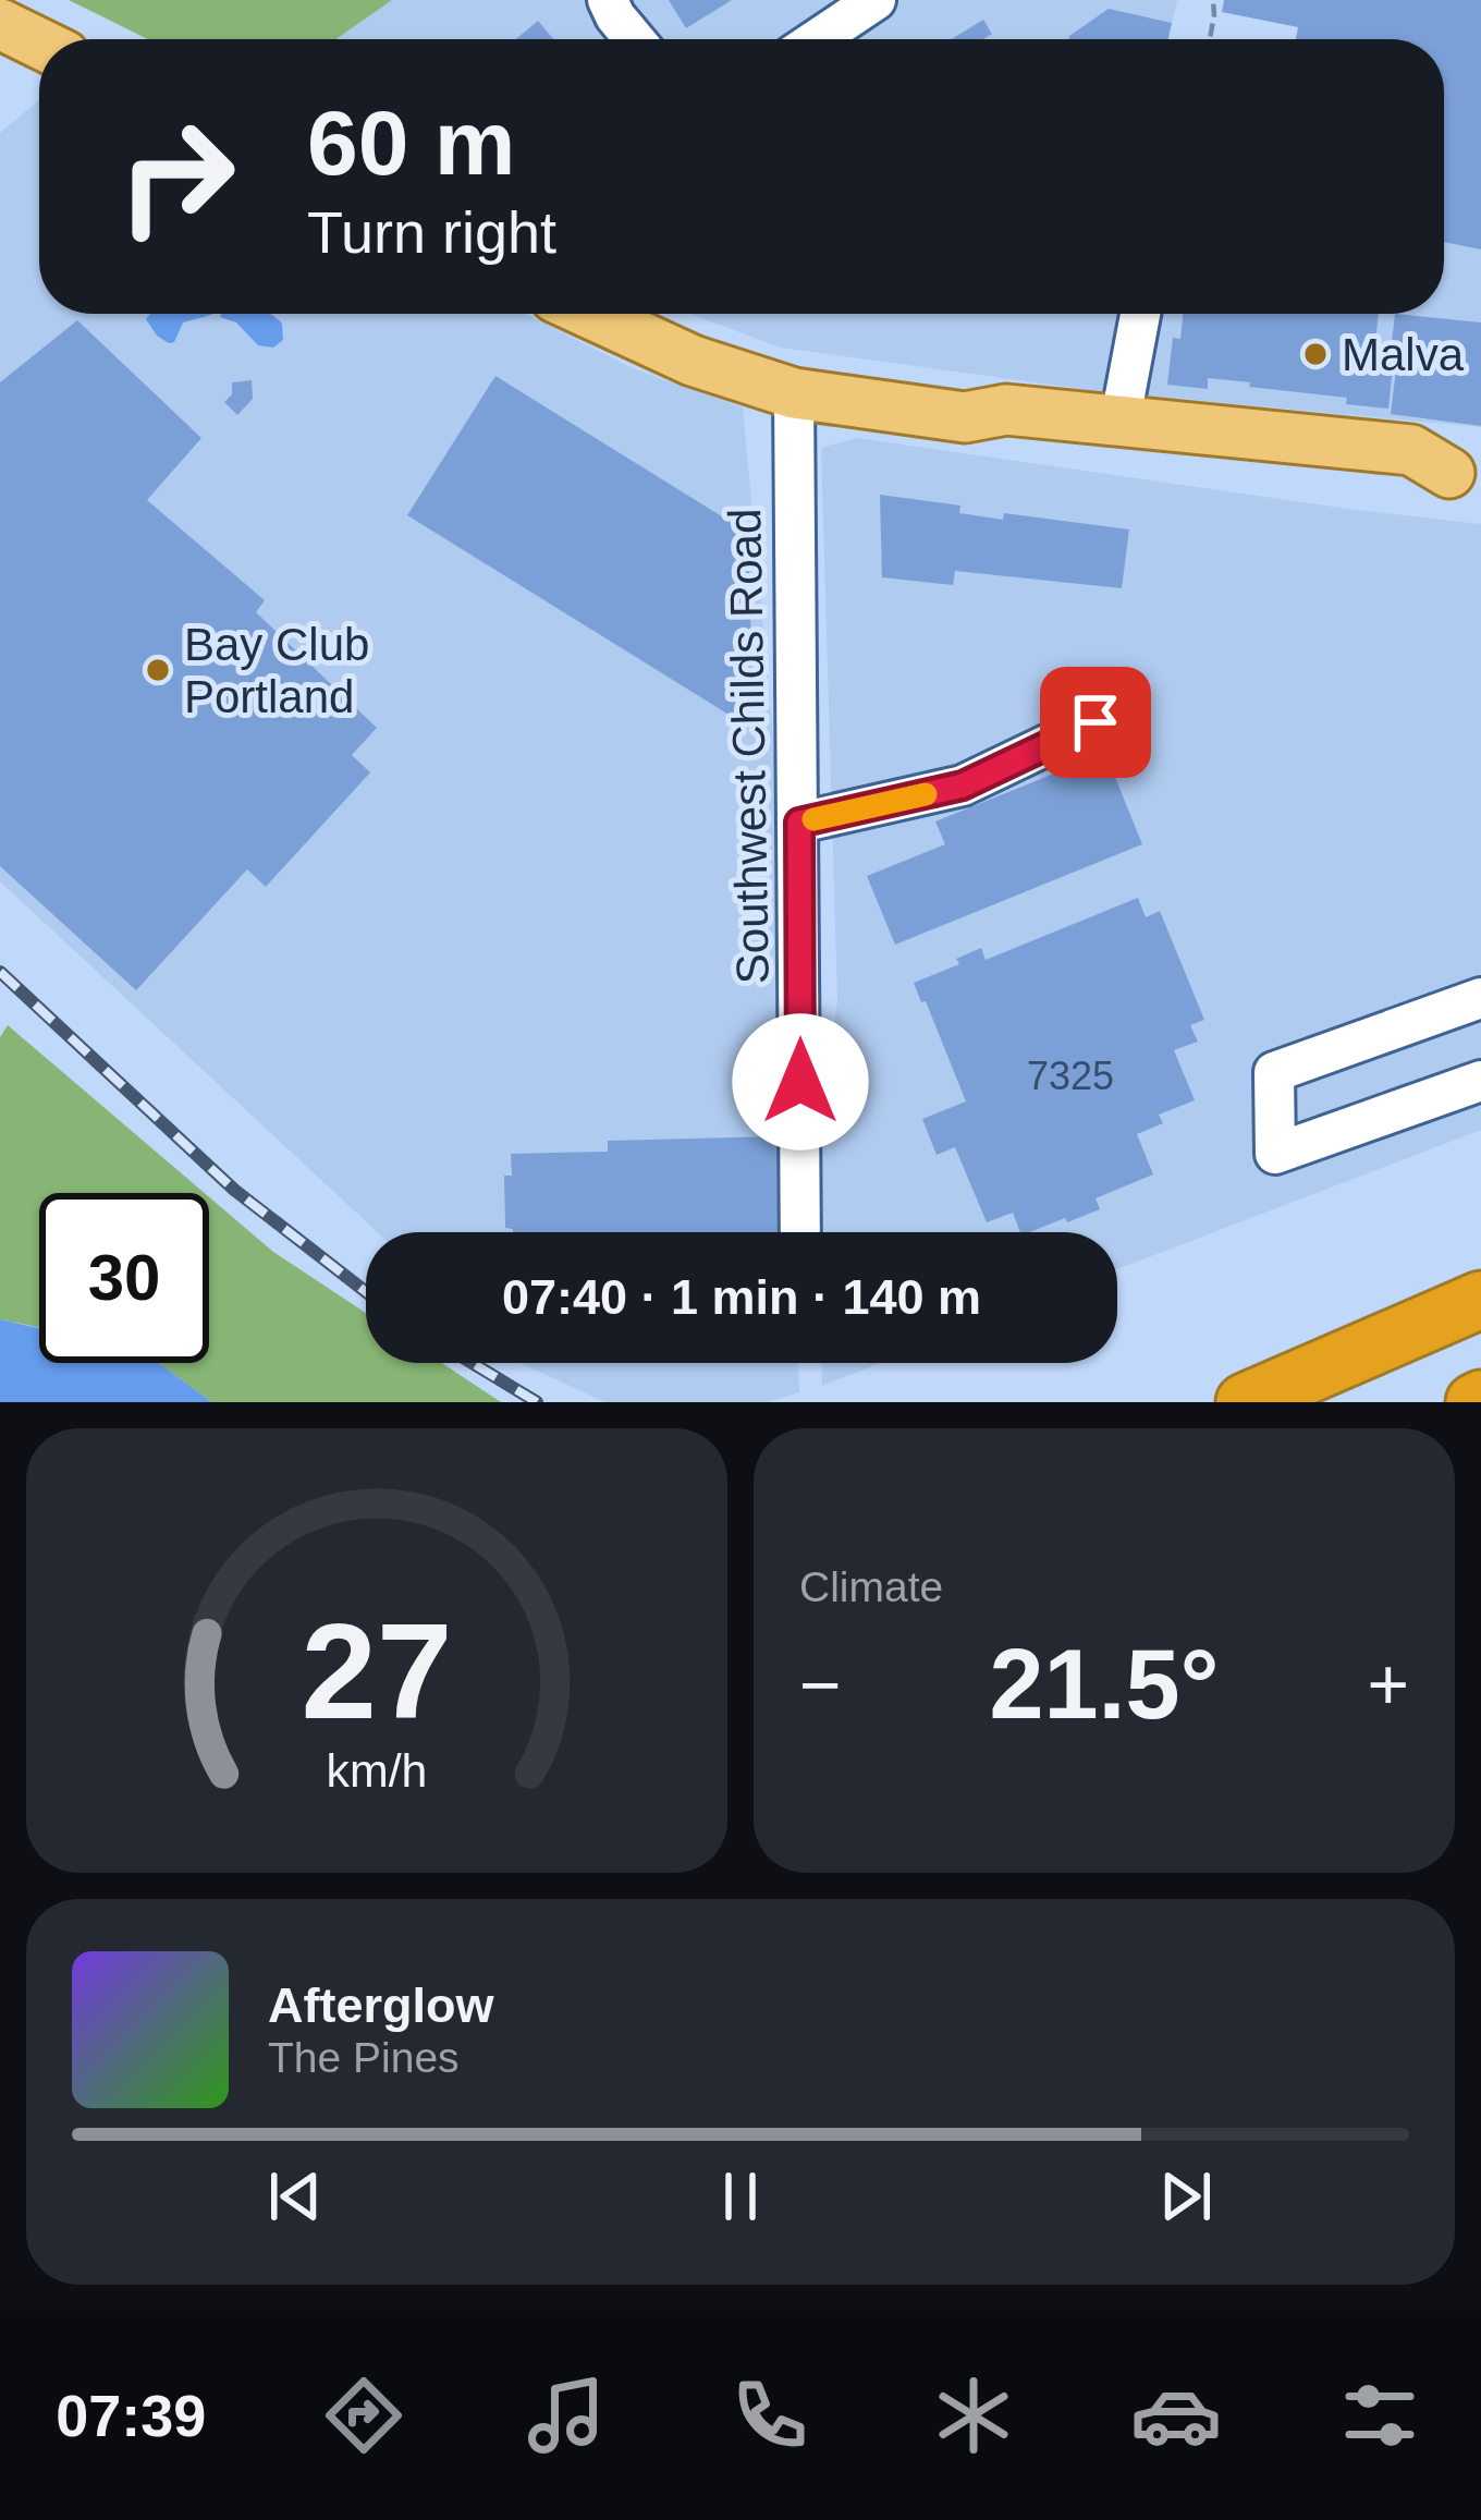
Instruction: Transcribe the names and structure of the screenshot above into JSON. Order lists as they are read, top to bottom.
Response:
{
  "streets": {
    "street": ["Southwest Childs Road"]
  },
  "places": ["Malva", "Bay Club Portland"],
  "house_numbers": ["7325"],
  "page": {
    "turn": ["60 m", "Turn right"],
    "limit": "30",
    "trip": "07:40 · 1 min · 140 m",
    "tile": "Climate",
    "heat": ["−", "21.5°", "+"],
    "song": ["Afterglow", "The Pines"],
    "tabs": "07:39",
    "gauge": ["27", "km/h"]
  }
}
